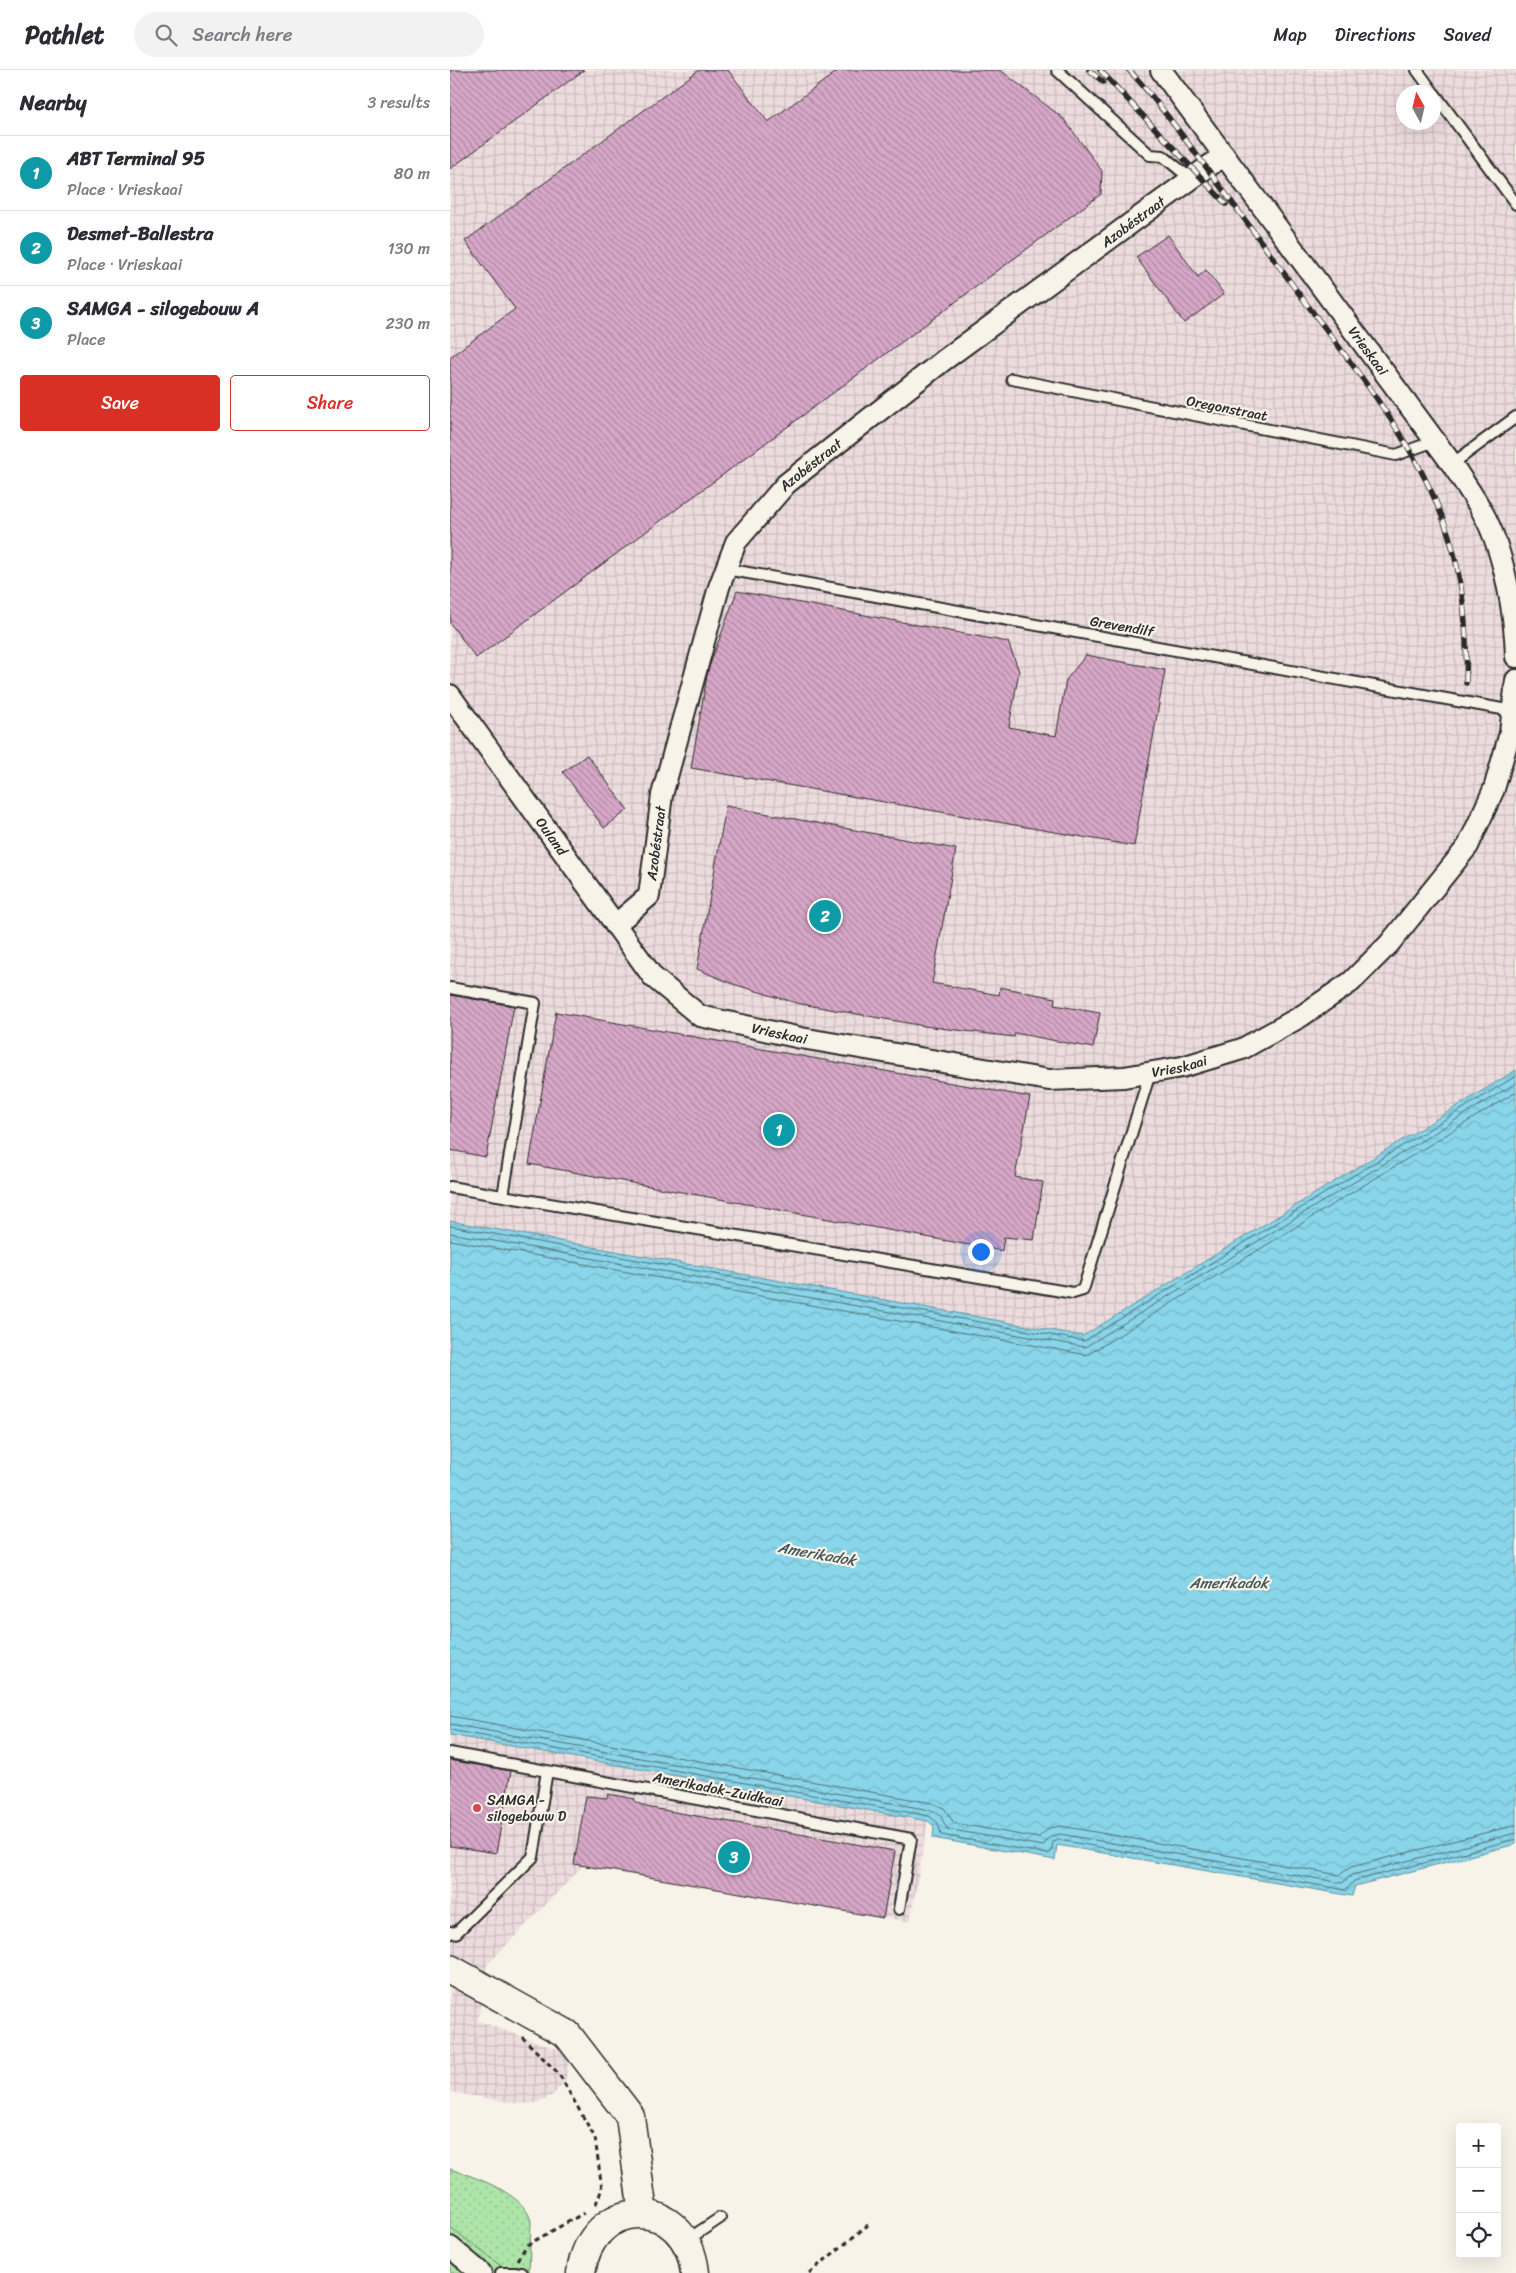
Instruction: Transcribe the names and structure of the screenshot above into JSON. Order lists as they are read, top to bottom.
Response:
{
  "streets": {
    "street": ["Azobéstraat", "Vrieskaai", "Ouland"],
    "lane": ["Oregonstraat", "Grevendilf", "Amerikadok-Zuidkaai"]
  },
  "crossings": [
    ["Azobéstraat", "Vrieskaai"],
    ["Azobéstraat", "Grevendilf"],
    ["Azobéstraat", "Ouland"],
    ["Vrieskaai", "Oregonstraat"],
    ["Vrieskaai", "Grevendilf"],
    ["Vrieskaai", "Ouland"]
  ],
  "water": ["Amerikadok"],
  "places": ["SAMGA - silogebouw D"],
  "north": "top",
  "page": {
    "header": "Pathlet",
    "search": "Search here",
    "nav": ["Map", "Directions", "Saved"],
    "heading": ["Nearby", "3 results"],
    "list": [
      {
        "mark": "1",
        "name": "ABT Terminal 95",
        "note": "Place · Vrieskaai",
        "value": "80 m"
      },
      {
        "mark": "2",
        "name": "Desmet-Ballestra",
        "note": "Place · Vrieskaai",
        "value": "130 m"
      },
      {
        "mark": "3",
        "name": "SAMGA - silogebouw A",
        "note": "Place",
        "value": "230 m"
      }
    ],
    "buttons": ["Save", "Share"],
    "pins": ["2", "1", "3"],
    "map_buttons": ["+", "−"]
  }
}
